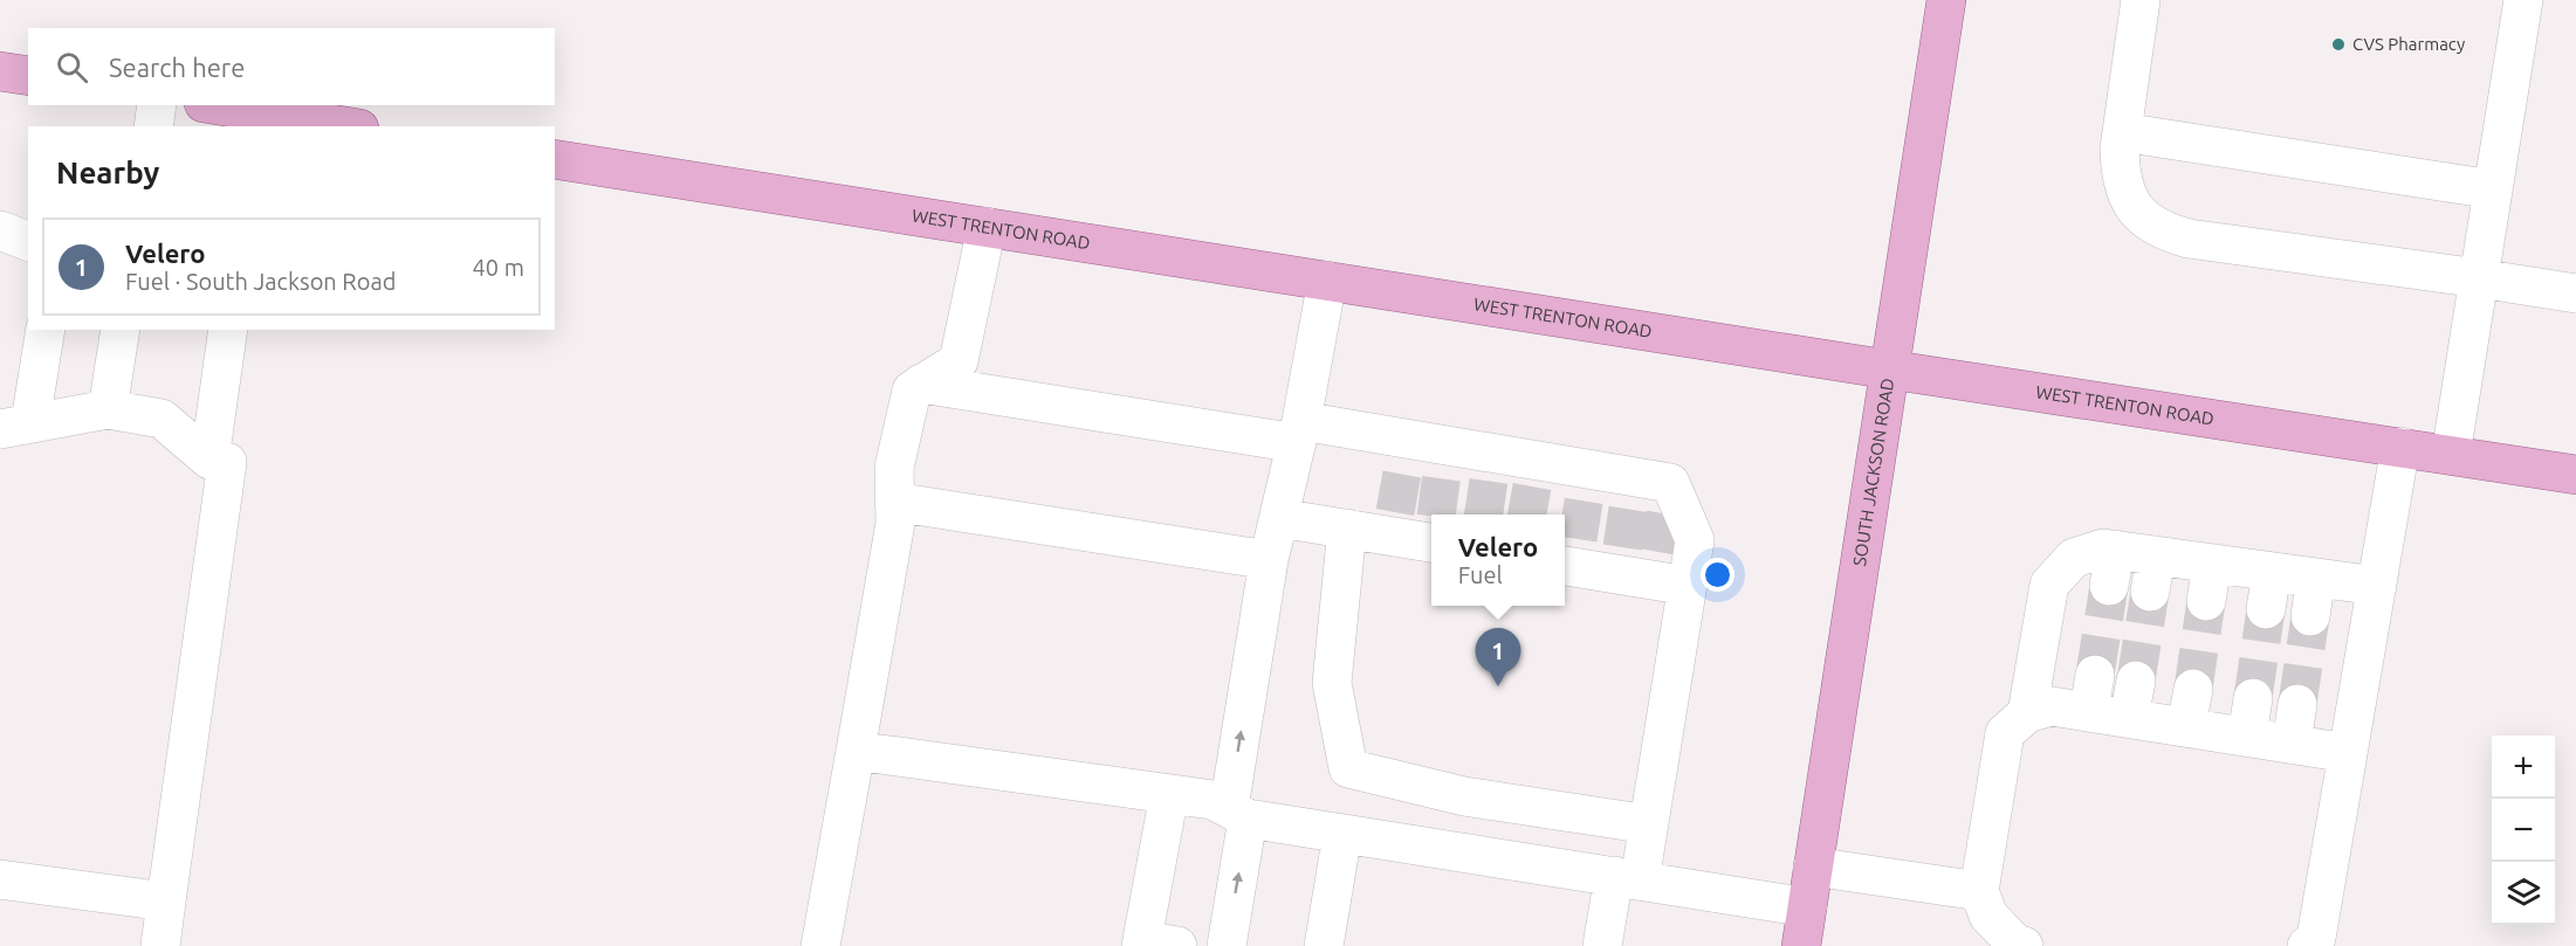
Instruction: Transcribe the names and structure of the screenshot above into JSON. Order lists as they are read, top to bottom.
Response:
{
  "streets": {
    "main road": ["WEST TRENTON ROAD", "SOUTH JACKSON ROAD"]
  },
  "crossings": [
    ["WEST TRENTON ROAD", "SOUTH JACKSON ROAD"]
  ],
  "places": ["CVS Pharmacy"],
  "page": {
    "search": "Search here",
    "heading": "Nearby",
    "list": [
      {
        "mark": "1",
        "name": "Velero",
        "note": "Fuel · South Jackson Road",
        "value": "40 m"
      }
    ],
    "popup": ["Velero", "Fuel"],
    "pins": "1",
    "map_buttons": ["+", "−"]
  }
}
